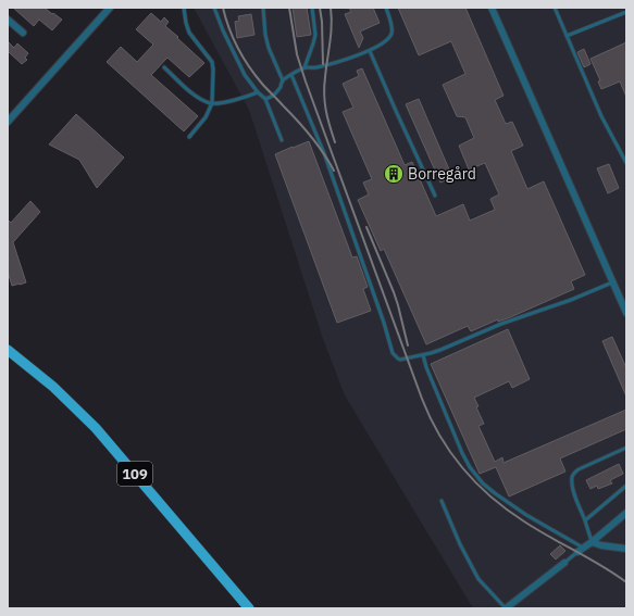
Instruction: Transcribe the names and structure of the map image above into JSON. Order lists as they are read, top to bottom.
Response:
{
  "streets": {
    "main road": ["109"]
  },
  "places": {
    "building": ["Borregård"]
  }
}
